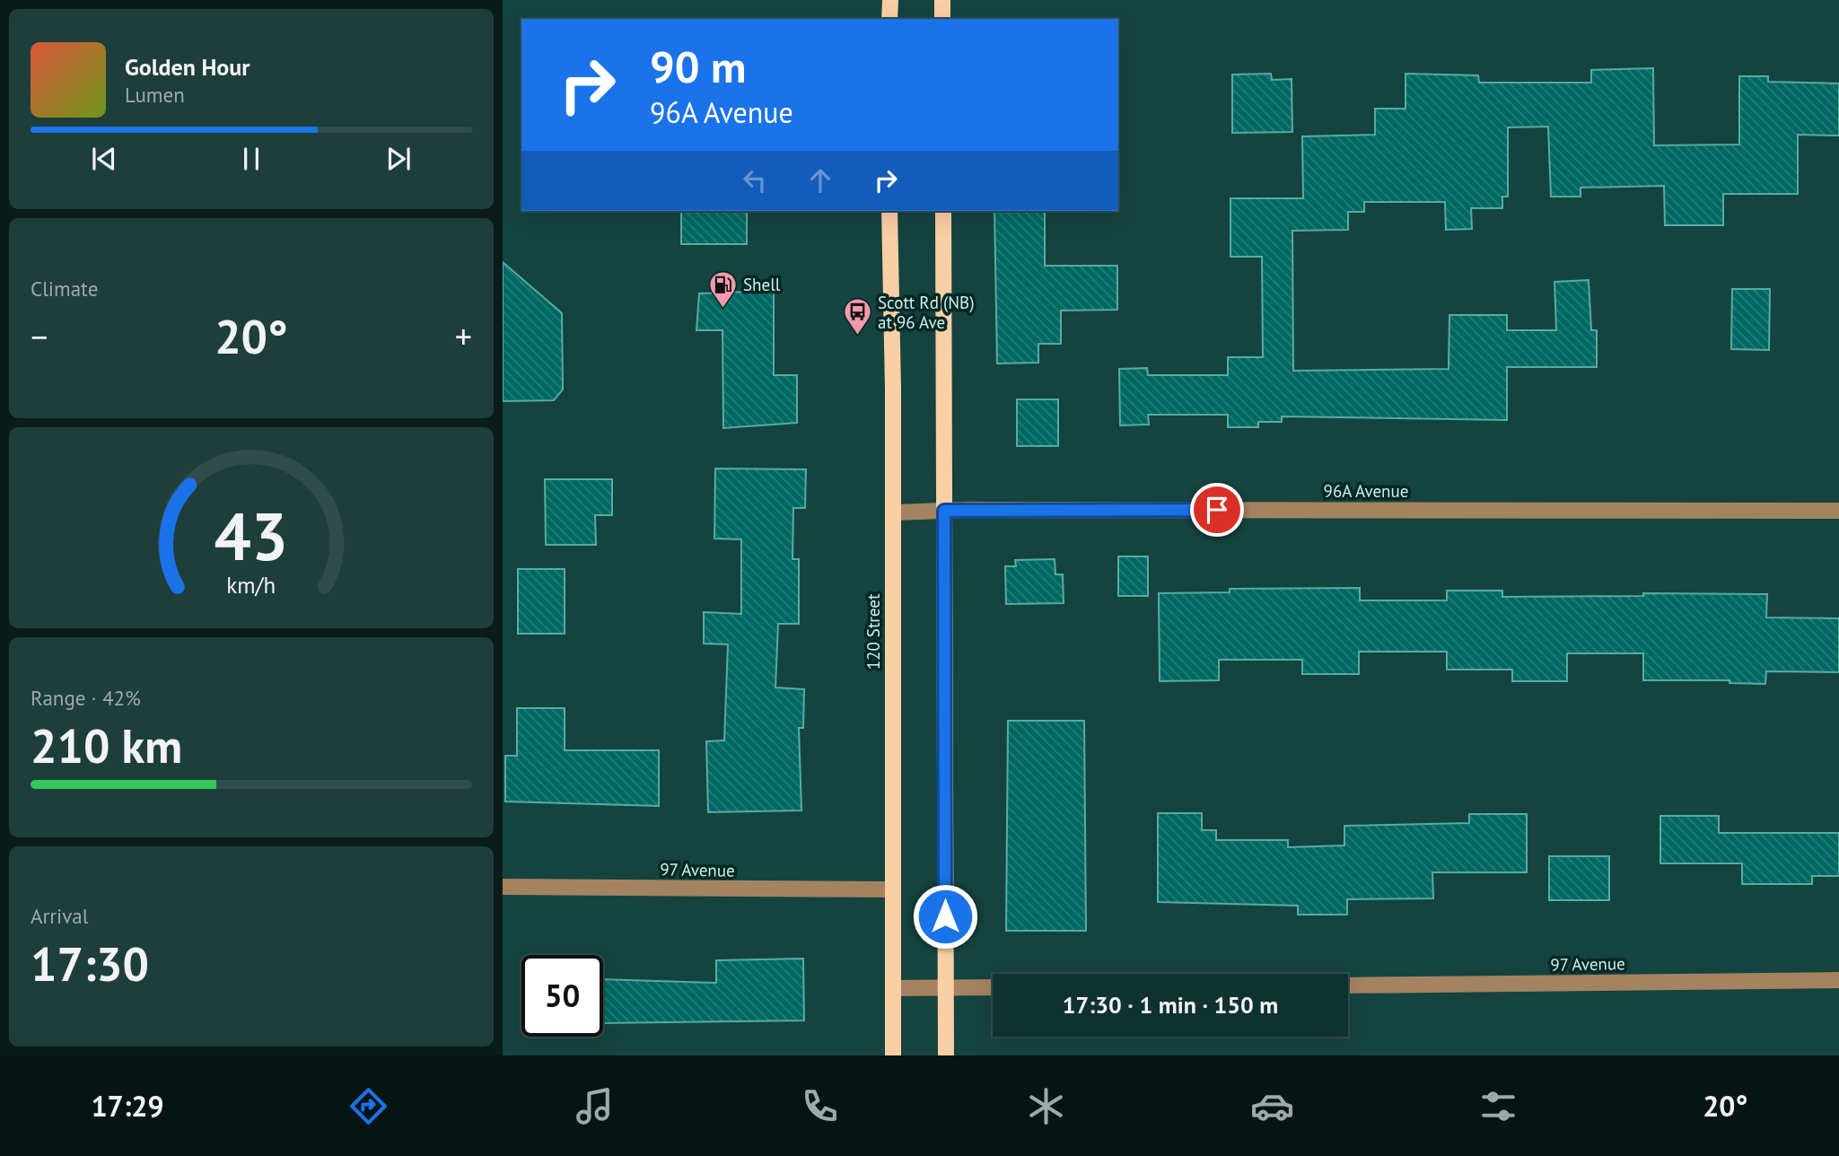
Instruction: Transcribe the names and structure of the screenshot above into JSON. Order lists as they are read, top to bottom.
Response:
{
  "streets": {
    "main road": ["120 Street"],
    "street": ["96A Avenue", "97 Avenue"]
  },
  "crossings": [
    ["96A Avenue", "120 Street"],
    ["120 Street", "97 Avenue"]
  ],
  "places": {
    "fuel station": ["Shell"],
    "bus stop": ["Scott Rd (NB) at 96 Ave"]
  },
  "page": {
    "turn": ["90 m", "96A Avenue"],
    "song": ["Golden Hour", "Lumen"],
    "tile": [
      "Climate",
      ["Range · 42%", "210 km"],
      ["Arrival", "17:30"]
    ],
    "heat": ["−", "20°", "+"],
    "limit": "50",
    "trip": "17:30 · 1 min · 150 m",
    "tabs": ["17:29", "20°"],
    "gauge": ["43", "km/h"]
  }
}
